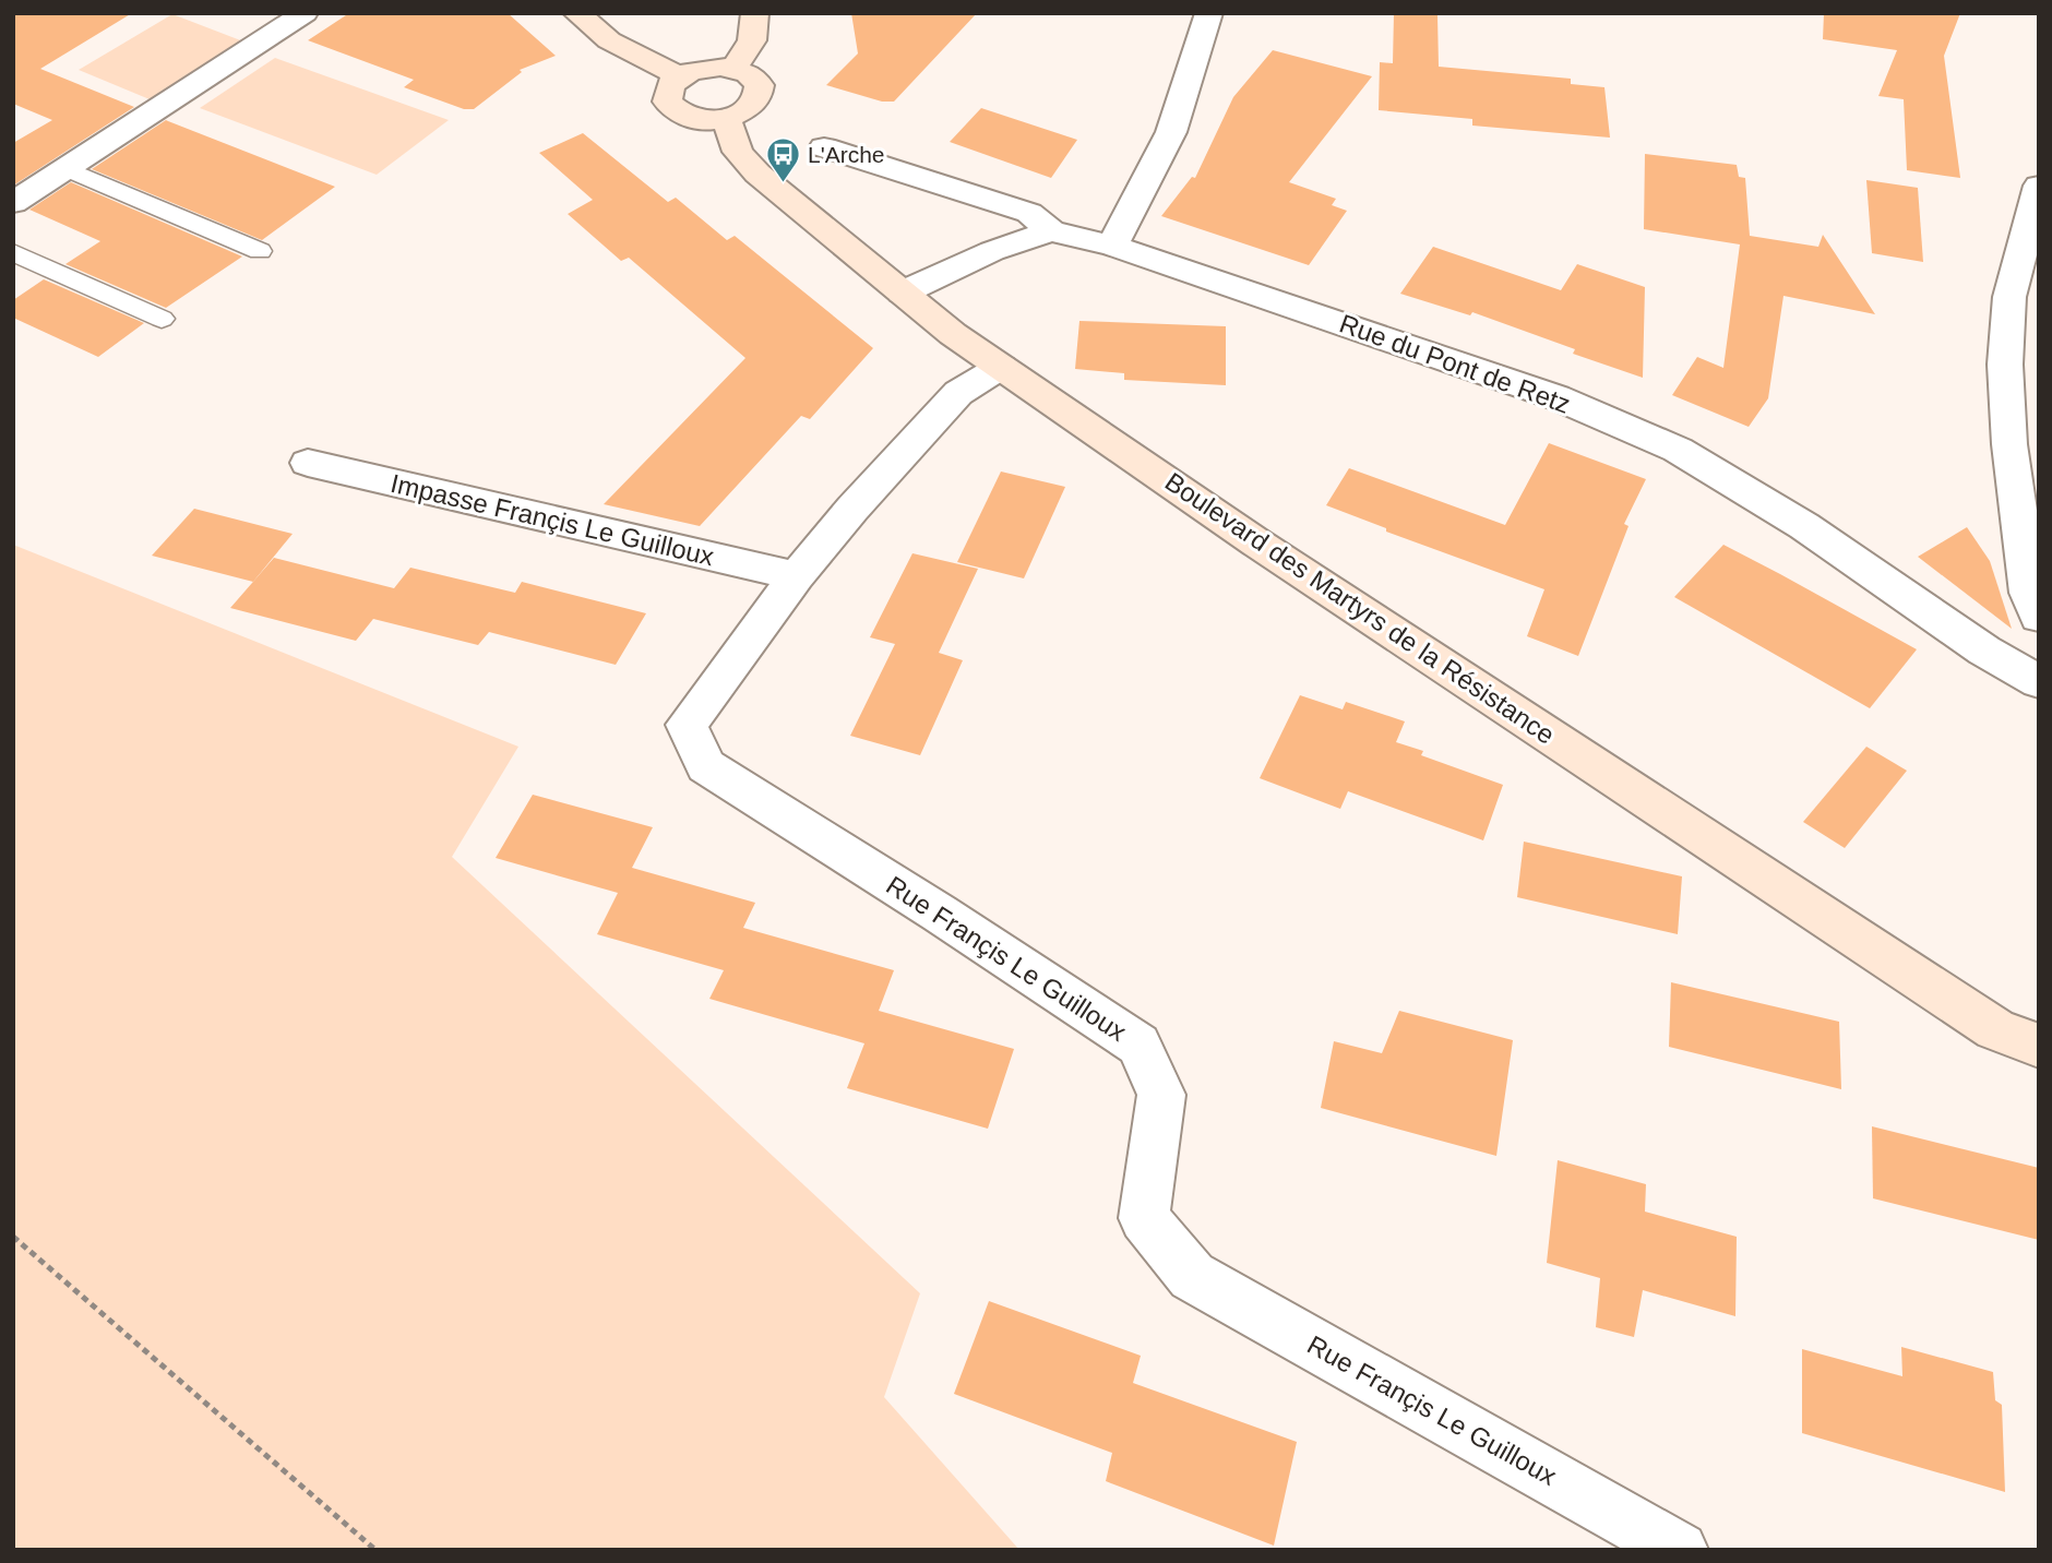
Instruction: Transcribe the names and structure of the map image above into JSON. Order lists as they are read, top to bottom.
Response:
{
  "streets": {
    "street": [
      "Rue du Pont de Retz",
      "Impasse Françis Le Guilloux",
      "Boulevard des Martyrs de la Résistance",
      "Rue Françis Le Guilloux"
    ]
  },
  "crossings": [
    ["Impasse Françis Le Guilloux", "Rue Françis Le Guilloux"],
    ["Boulevard des Martyrs de la Résistance", "Rue Françis Le Guilloux"]
  ],
  "places": {
    "bus stop": ["L'Arche"]
  }
}
